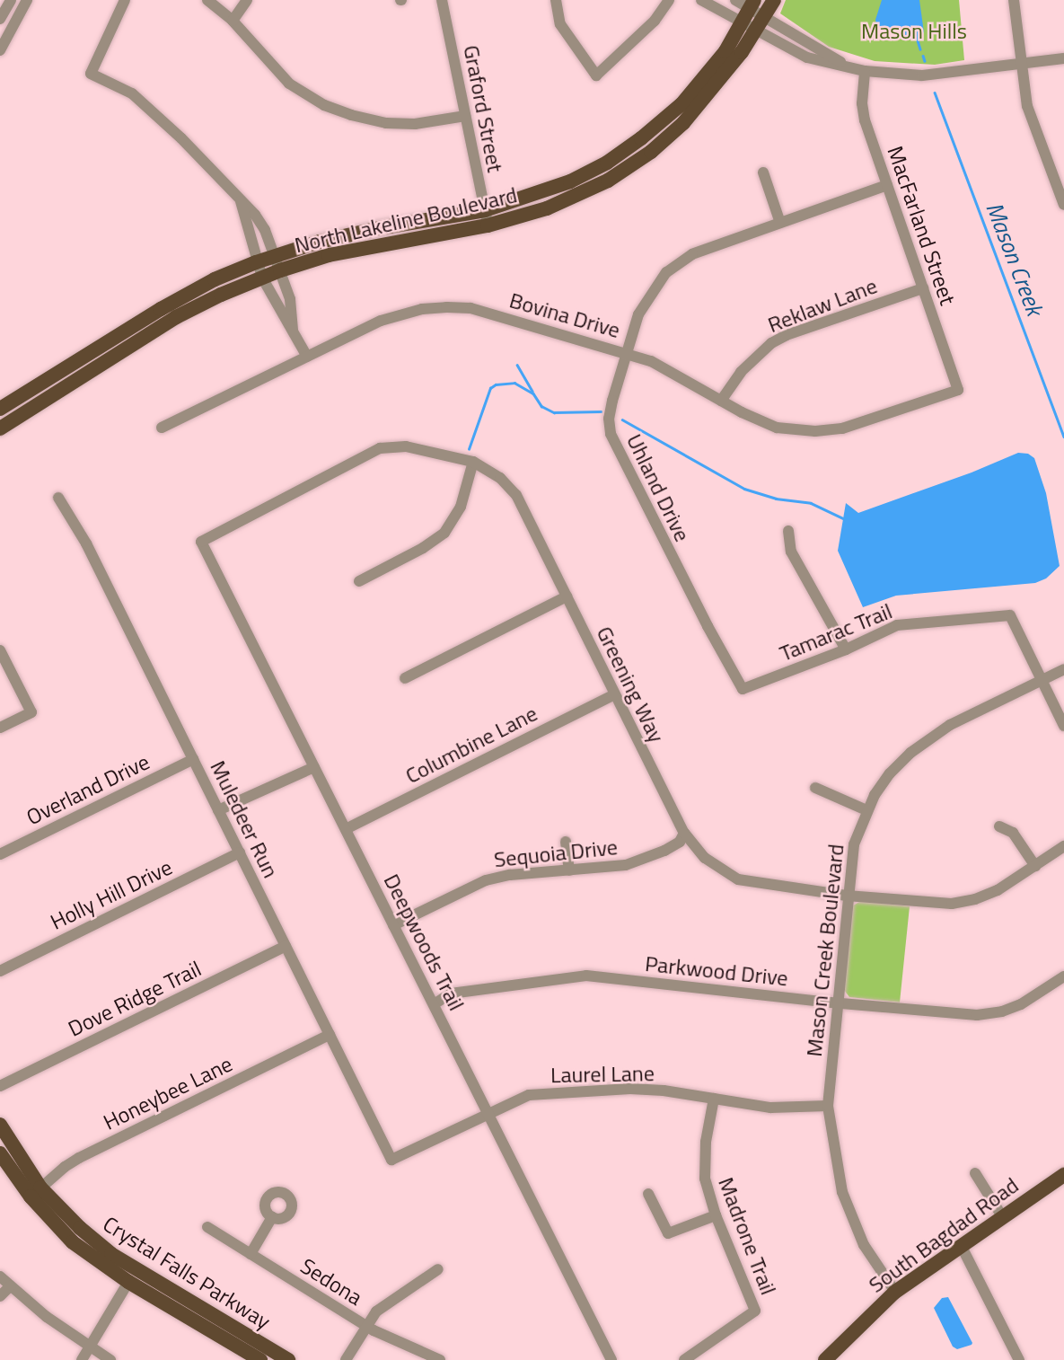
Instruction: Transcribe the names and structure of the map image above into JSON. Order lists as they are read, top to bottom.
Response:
{
  "streets": {
    "main road": ["North Lakeline Boulevard", "South Bagdad Road", "Crystal Falls Parkway"],
    "street": [
      "Graford Street",
      "MacFarland Street",
      "Reklaw Lane",
      "Bovina Drive",
      "Uhland Drive",
      "Tamarac Trail",
      "Greening Way",
      "Columbine Lane",
      "Overland Drive",
      "Muledeer Run",
      "Sequoia Drive",
      "Holly Hill Drive",
      "Deepwoods Trail",
      "Mason Creek Boulevard",
      "Parkwood Drive",
      "Dove Ridge Trail",
      "Laurel Lane",
      "Honeybee Lane",
      "Madrone Trail",
      "Sedona"
    ]
  },
  "crossings": [
    ["Graford Street", "North Lakeline Boulevard"],
    ["MacFarland Street", "Reklaw Lane"],
    ["MacFarland Street", "Bovina Drive"],
    ["MacFarland Street", "Uhland Drive"],
    ["Reklaw Lane", "Bovina Drive"],
    ["Bovina Drive", "Uhland Drive"],
    ["Uhland Drive", "Tamarac Trail"],
    ["Tamarac Trail", "Mason Creek Boulevard"],
    ["Greening Way", "Columbine Lane"],
    ["Greening Way", "Sequoia Drive"],
    ["Greening Way", "Deepwoods Trail"],
    ["Greening Way", "Mason Creek Boulevard"],
    ["Columbine Lane", "Deepwoods Trail"],
    ["Overland Drive", "Muledeer Run"],
    ["Muledeer Run", "Holly Hill Drive"],
    ["Muledeer Run", "Dove Ridge Trail"],
    ["Muledeer Run", "Laurel Lane"],
    ["Muledeer Run", "Honeybee Lane"],
    ["Sequoia Drive", "Deepwoods Trail"],
    ["Deepwoods Trail", "Parkwood Drive"],
    ["Deepwoods Trail", "Laurel Lane"],
    ["Mason Creek Boulevard", "Parkwood Drive"],
    ["Mason Creek Boulevard", "Laurel Lane"],
    ["Mason Creek Boulevard", "South Bagdad Road"],
    ["Laurel Lane", "Madrone Trail"],
    ["Honeybee Lane", "Crystal Falls Parkway"]
  ],
  "water": ["Mason Creek"],
  "parks": ["Mason Hills"]
}
